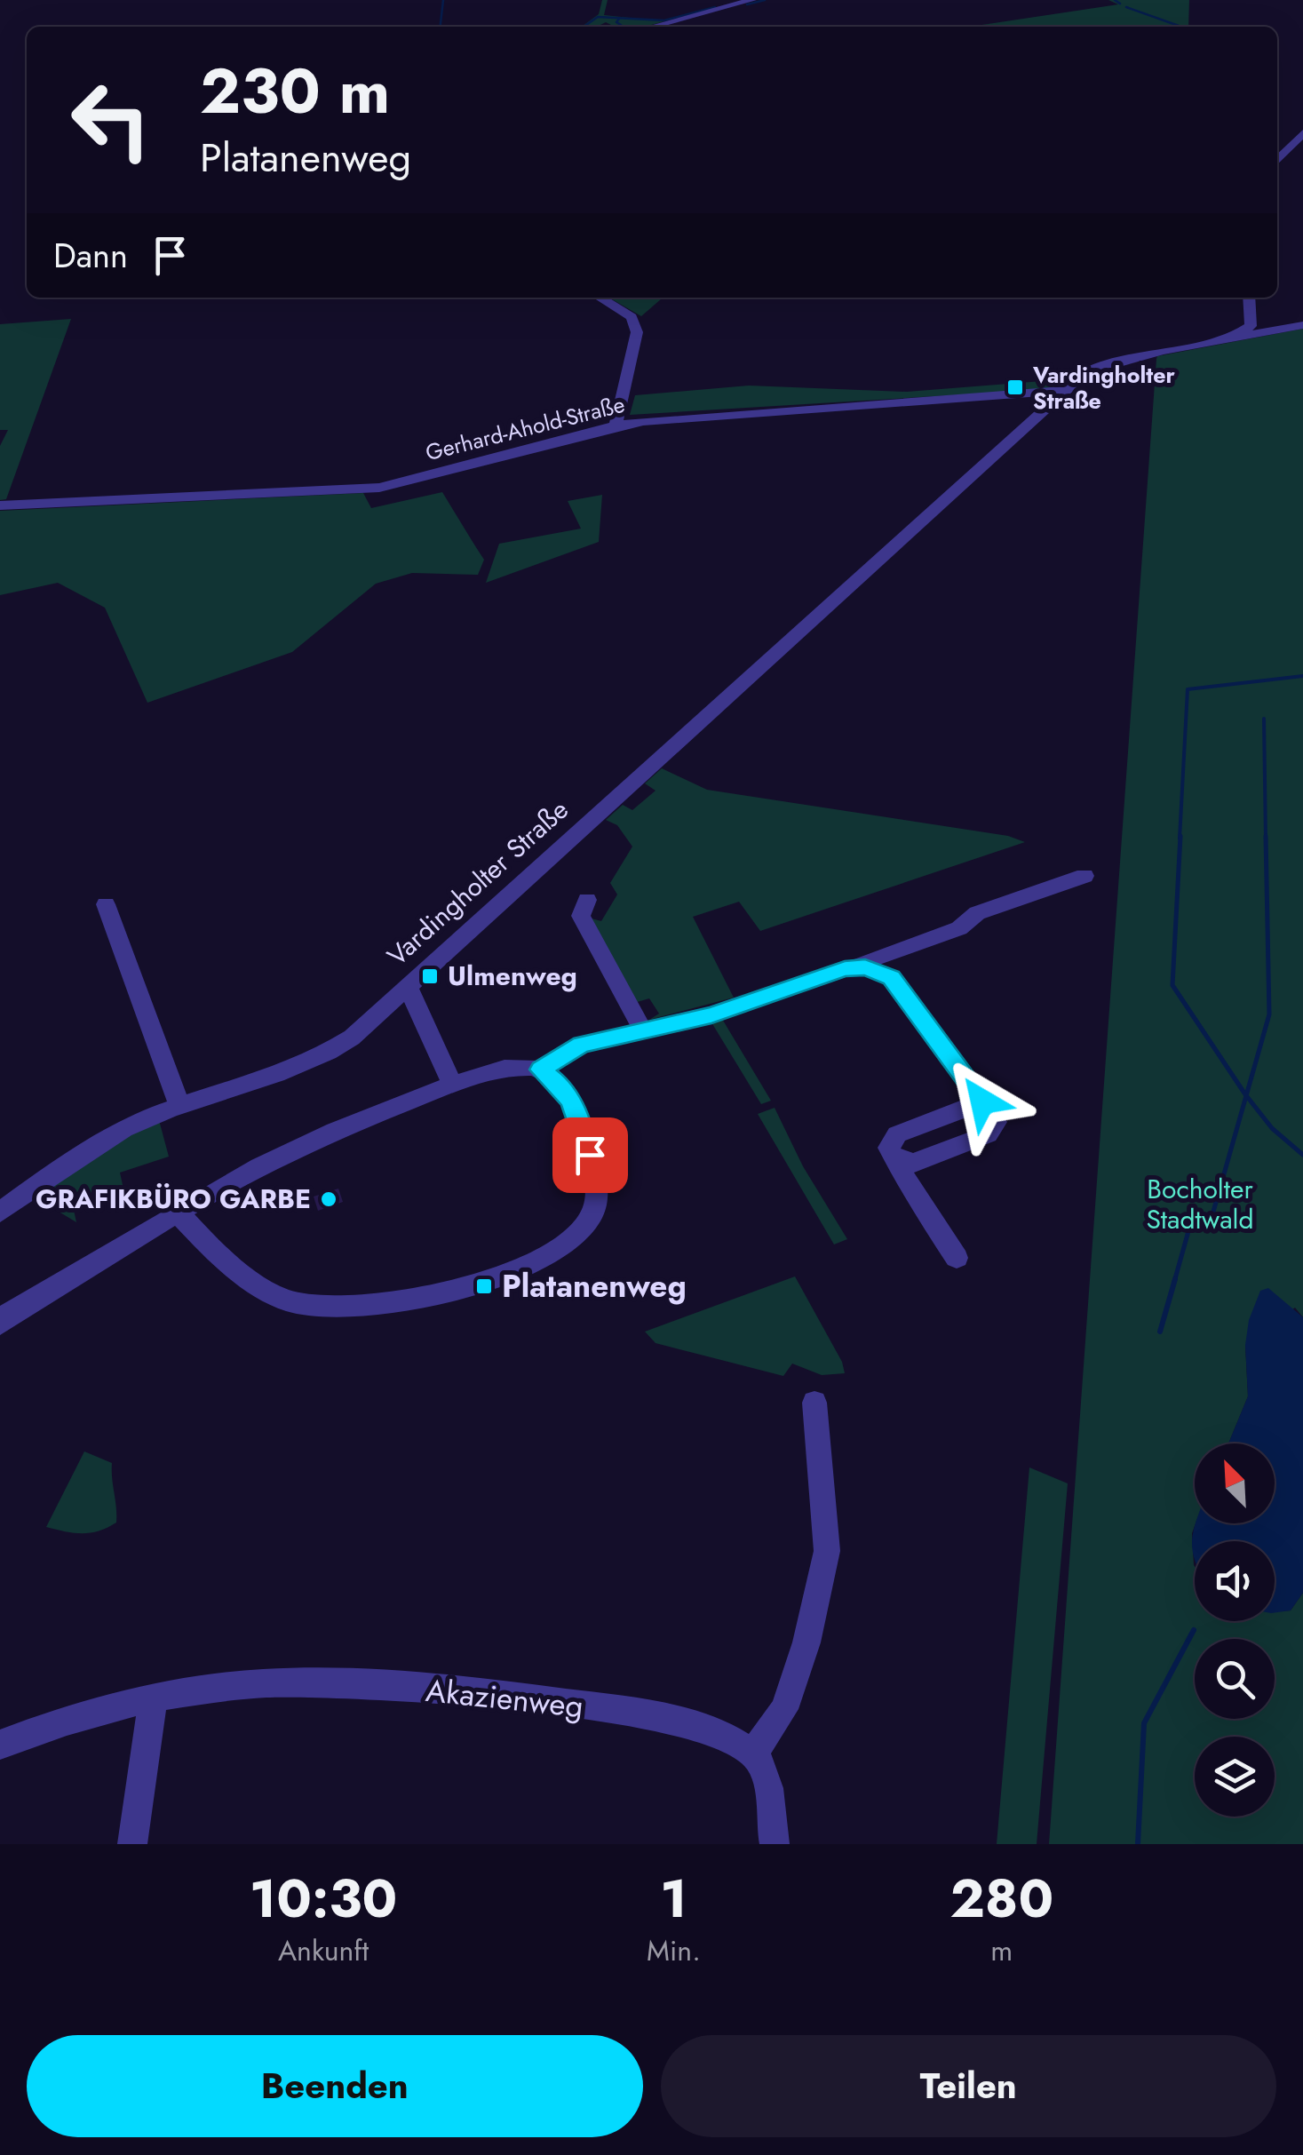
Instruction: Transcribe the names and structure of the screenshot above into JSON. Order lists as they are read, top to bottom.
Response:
{
  "streets": {
    "street": ["Gerhard-Ahold-Straße", "Vardingholter Straße", "Akazienweg"]
  },
  "crossings": [
    ["Gerhard-Ahold-Straße", "Vardingholter Straße"]
  ],
  "parks": ["Bocholter Stadtwald"],
  "places": {
    "transit": ["Vardingholter Straße", "Ulmenweg", "Platanenweg"],
    "other": ["GRAFIKBÜRO GARBE"]
  },
  "north": "top left",
  "page": {
    "turn": ["230 m", "Platanenweg"],
    "then": "Dann",
    "eta": [
      "10:30",
      "Ankunft",
      "1",
      "Min.",
      "280",
      "m"
    ],
    "buttons": ["Beenden", "Teilen"]
  }
}
